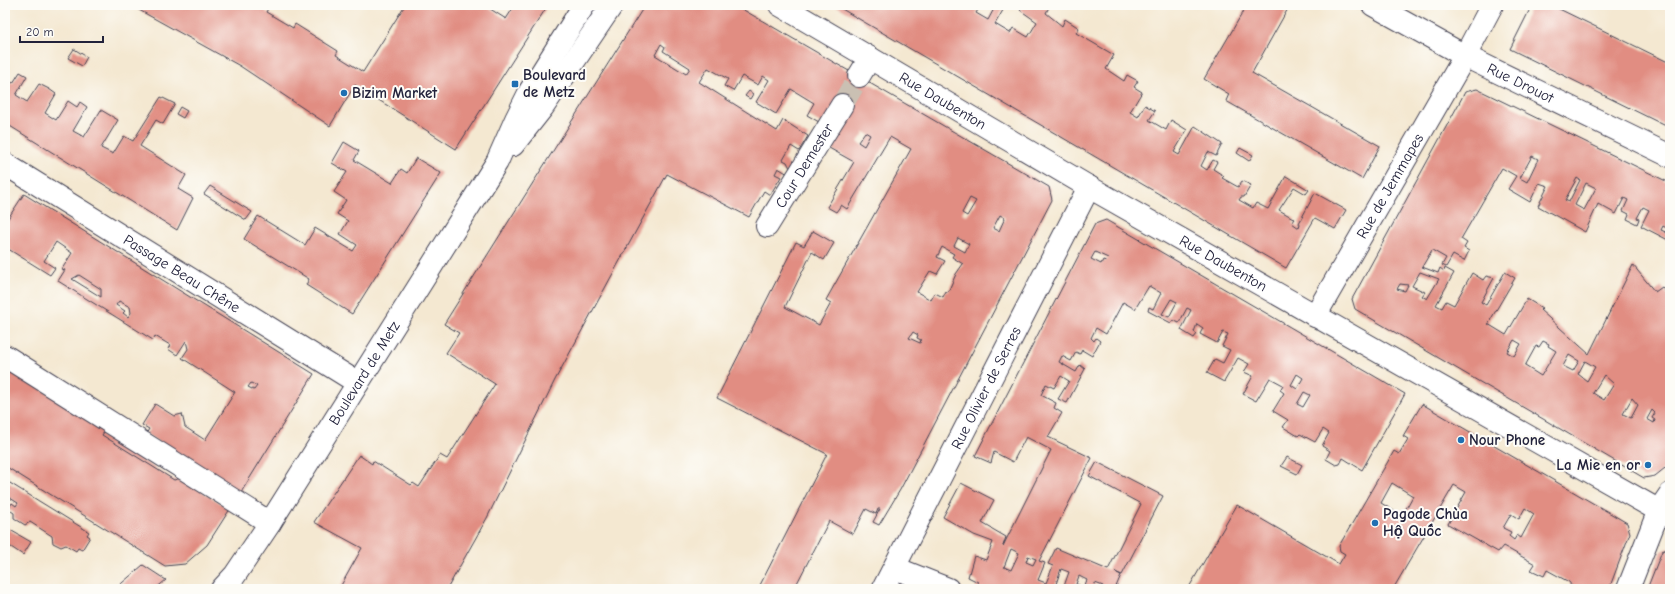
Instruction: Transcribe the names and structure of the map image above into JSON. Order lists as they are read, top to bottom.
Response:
{
  "streets": {
    "street": [
      "Rue Drouot",
      "Rue Daubenton",
      "Cour Demester",
      "Rue de Jemmapes",
      "Passage Beau Chêne",
      "Boulevard de Metz",
      "Rue Olivier de Serres"
    ]
  },
  "crossings": [
    ["Rue Drouot", "Rue de Jemmapes"],
    ["Rue Daubenton", "Rue de Jemmapes"],
    ["Rue Daubenton", "Rue Olivier de Serres"],
    ["Passage Beau Chêne", "Boulevard de Metz"]
  ],
  "places": {
    "transit": ["Boulevard de Metz"],
    "other": [
      "Bizim Market",
      "Nour Phone",
      "La Mie en or",
      "Pagode Chùa Hộ Quốc"
    ]
  },
  "scale_bar": "20 m"
}
